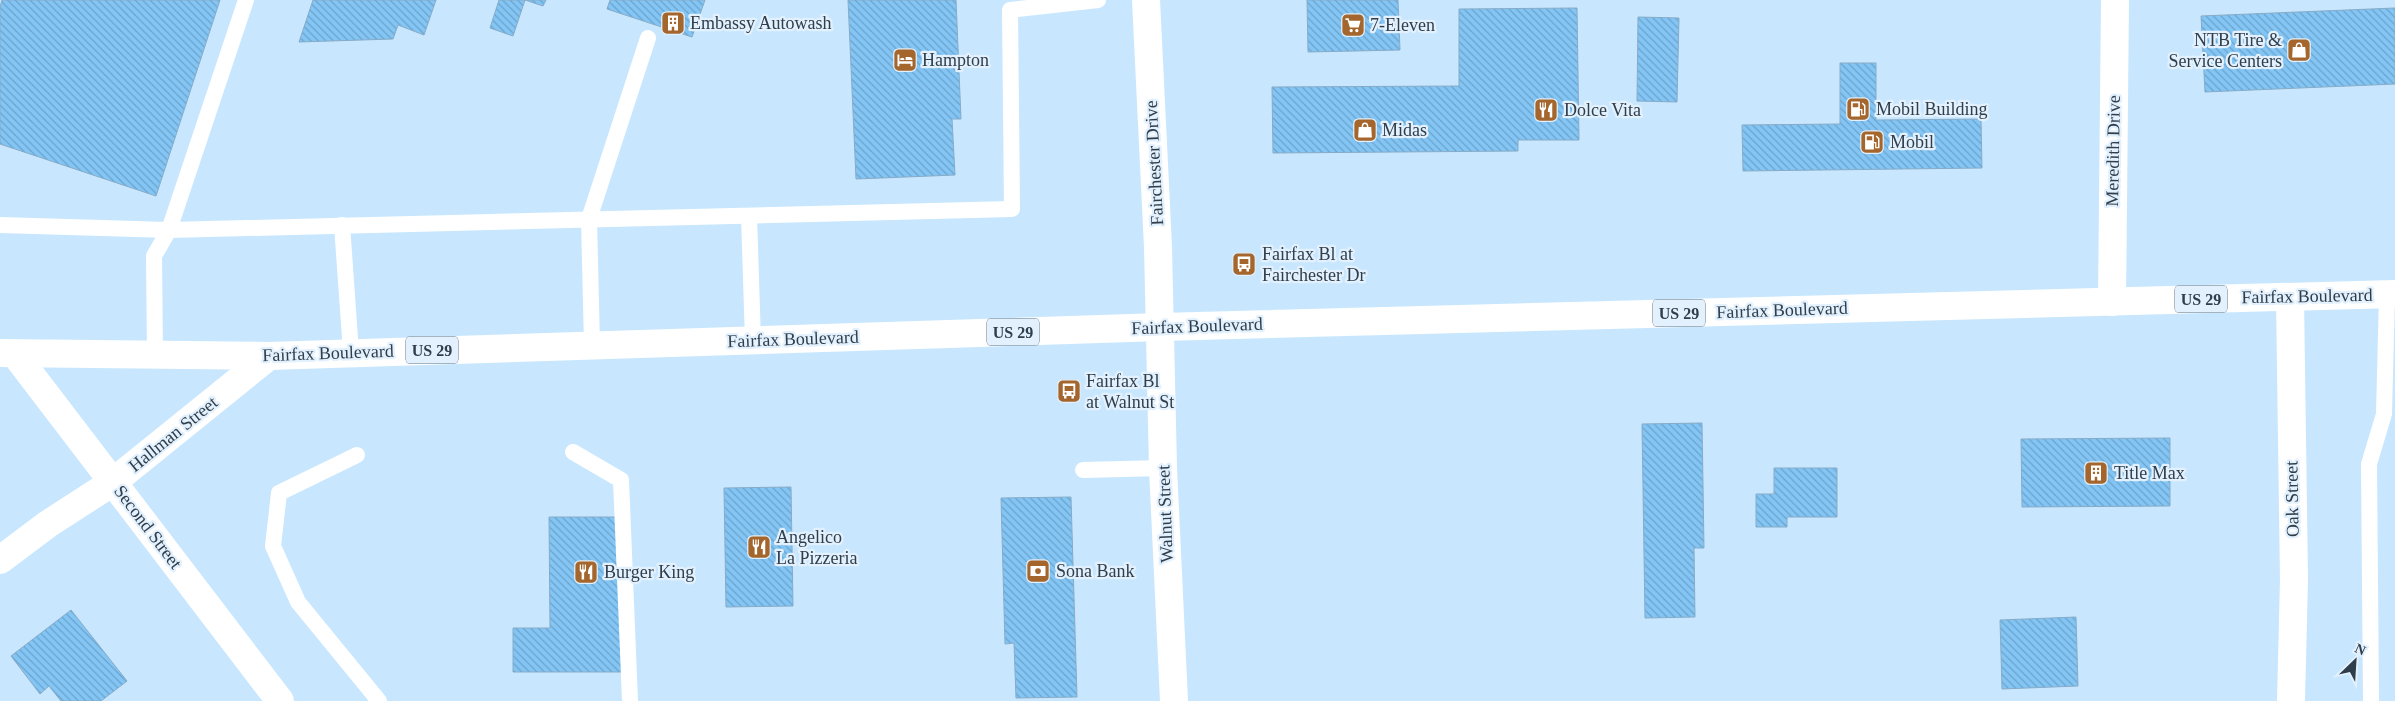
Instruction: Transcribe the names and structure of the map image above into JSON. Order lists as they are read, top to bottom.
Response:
{
  "streets": {
    "main road": [
      "Meredith Drive",
      "Fairchester Drive",
      "Fairfax Boulevard",
      "US 29",
      "Hallman Street",
      "Oak Street",
      "Walnut Street",
      "Second Street"
    ]
  },
  "crossings": [
    ["Meredith Drive", "Fairfax Boulevard"],
    ["Fairchester Drive", "Fairfax Boulevard"],
    ["Fairchester Drive", "Walnut Street"],
    ["Fairfax Boulevard", "Hallman Street"],
    ["Fairfax Boulevard", "Oak Street"],
    ["Fairfax Boulevard", "Walnut Street"],
    ["Fairfax Boulevard", "Second Street"],
    ["Hallman Street", "Second Street"]
  ],
  "places": {
    "building": ["Embassy Autowash", "Title Max"],
    "supermarket": ["7-Eleven"],
    "shop": ["NTB Tire & Service Centers", "Midas"],
    "hotel": ["Hampton"],
    "fuel station": ["Mobil Building", "Mobil"],
    "restaurant": ["Dolce Vita", "Angelico La Pizzeria", "Burger King"],
    "bus stop": ["Fairfax Bl at Fairchester Dr", "Fairfax Bl at Walnut St"],
    "bank": ["Sona Bank"]
  },
  "north": "top right"
}
